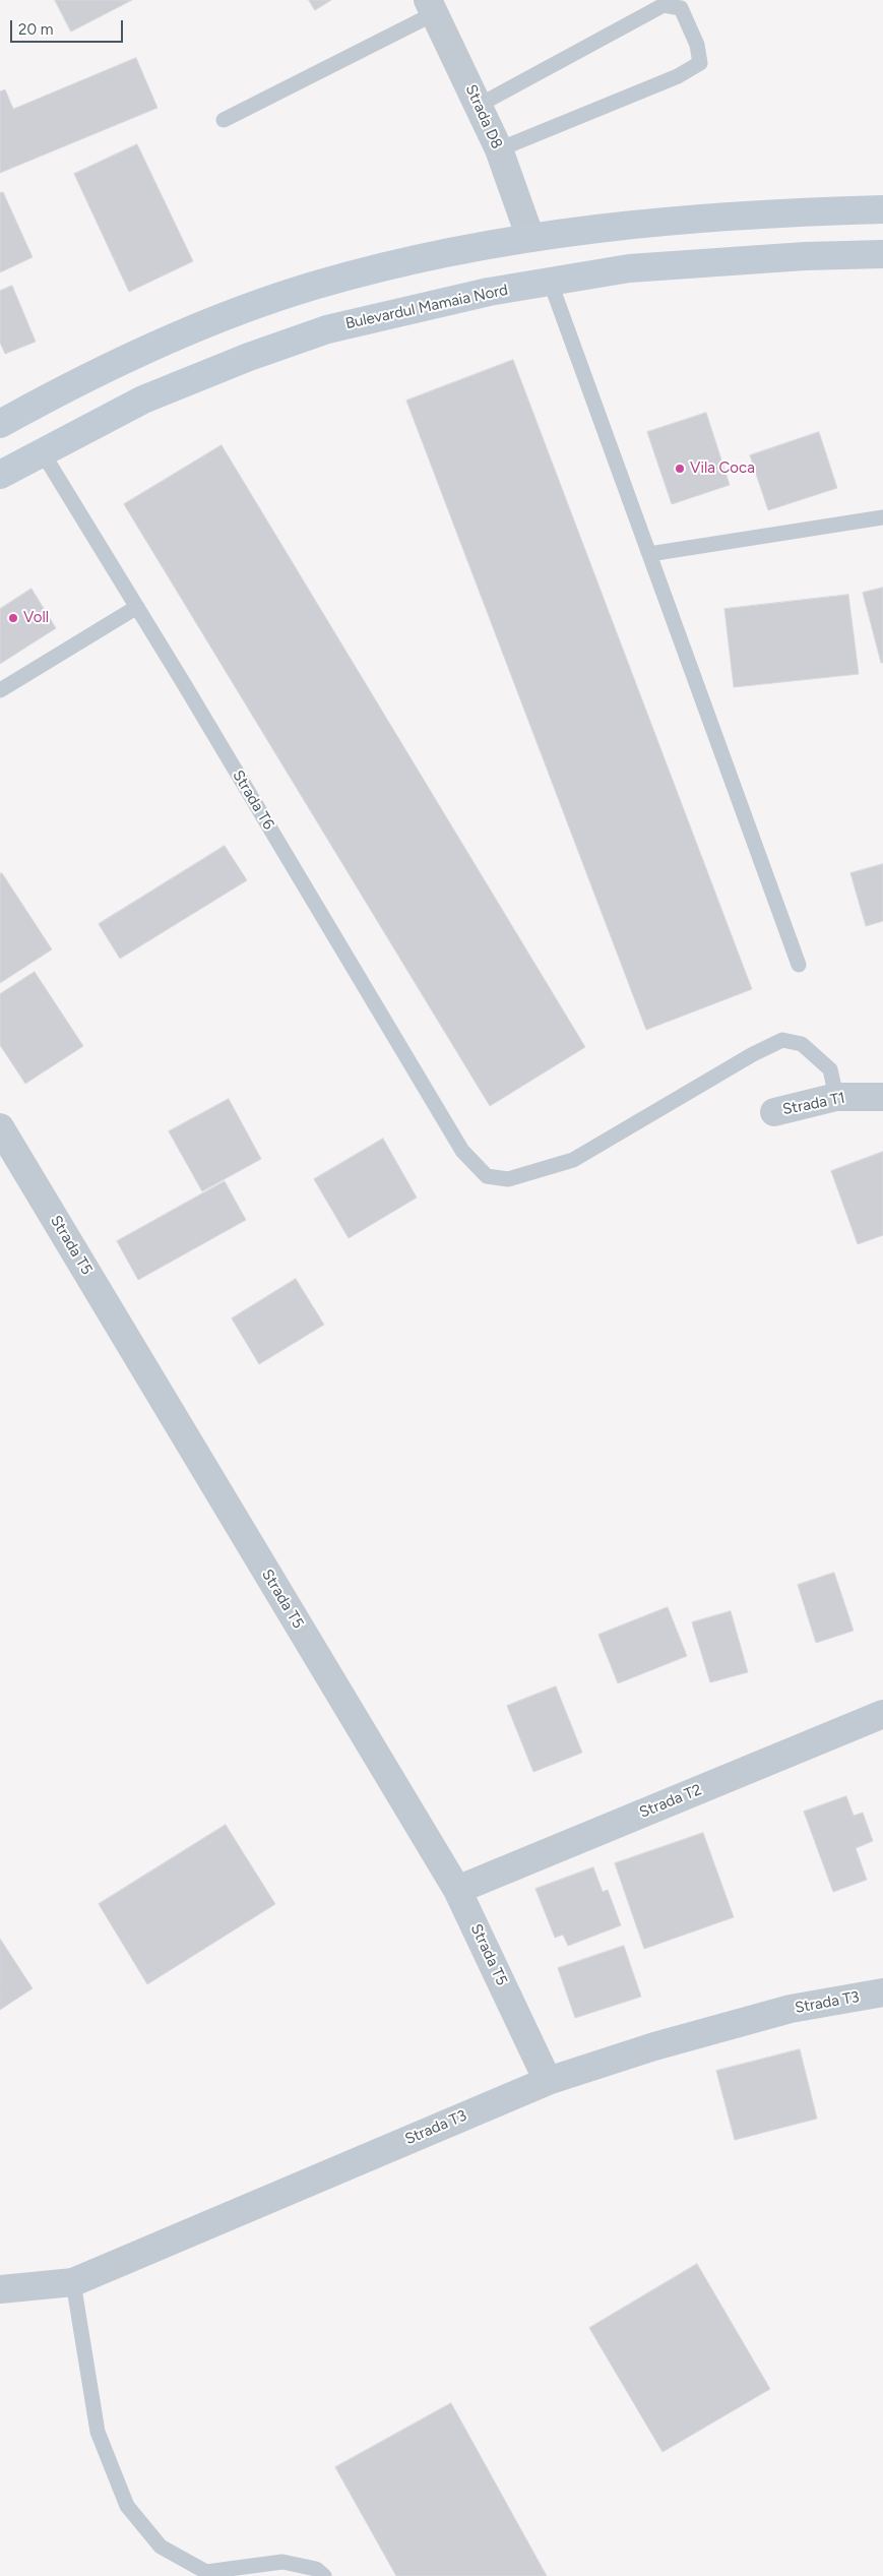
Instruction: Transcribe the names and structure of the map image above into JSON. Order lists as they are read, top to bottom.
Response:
{
  "streets": {
    "main road": ["Bulevardul Mamaia Nord"],
    "street": [
      "Strada D8",
      "Strada T1",
      "Strada T5",
      "Strada T2",
      "Strada T3"
    ],
    "lane": ["Strada T6"]
  },
  "crossings": [
    ["Bulevardul Mamaia Nord", "Strada T6"],
    ["Strada T6", "Strada T1"],
    ["Strada T5", "Strada T2"],
    ["Strada T5", "Strada T3"]
  ],
  "places": ["Vila Coca", "Voll"],
  "scale_bar": "20 m"
}
